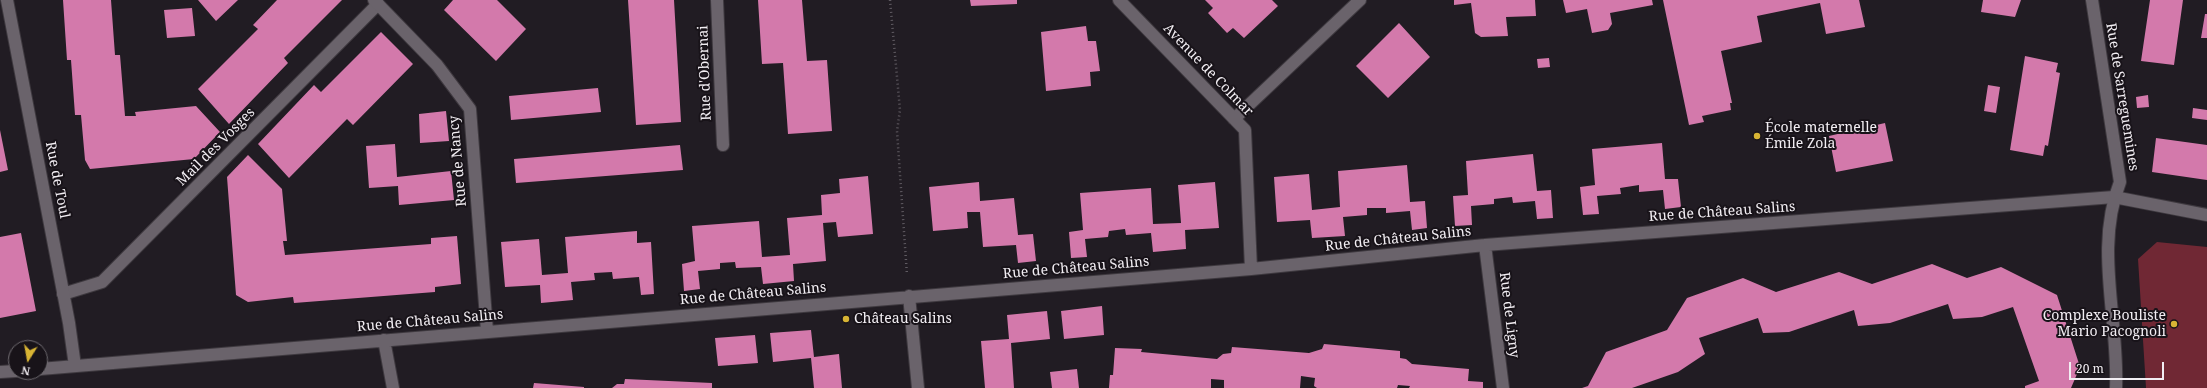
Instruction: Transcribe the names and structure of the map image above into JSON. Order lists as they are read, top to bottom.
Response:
{
  "streets": {
    "street": [
      "Avenue de Colmar",
      "Rue d'Obernai",
      "Rue de Sarreguemines",
      "Mail des Vosges",
      "Rue de Nancy",
      "Rue de Toul",
      "Rue de Château Salins",
      "Rue de Ligny"
    ]
  },
  "crossings": [
    ["Avenue de Colmar", "Rue de Château Salins"],
    ["Rue de Sarreguemines", "Rue de Château Salins"],
    ["Mail des Vosges", "Rue de Nancy"],
    ["Mail des Vosges", "Rue de Toul"],
    ["Rue de Nancy", "Rue de Château Salins"],
    ["Rue de Toul", "Rue de Château Salins"],
    ["Rue de Château Salins", "Rue de Ligny"]
  ],
  "places": ["École maternelle Émile Zola", "Château Salins", "Complexe Bouliste Mario Pacognoli"],
  "scale_bar": "20 m",
  "north": "bottom"
}
